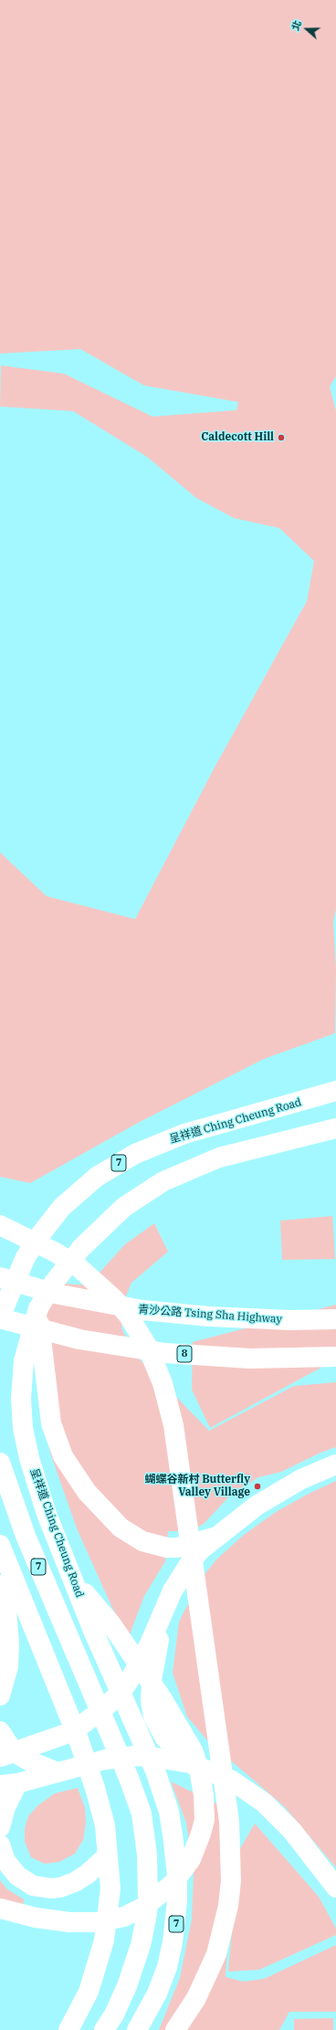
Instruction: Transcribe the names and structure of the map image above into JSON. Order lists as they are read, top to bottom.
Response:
{
  "streets": {
    "main road": [
      "呈祥道 Ching Cheung Road",
      "7",
      "青沙公路 Tsing Sha Highway",
      "8"
    ]
  },
  "crossings": [
    ["呈祥道 Ching Cheung Road", "8"]
  ],
  "places": ["Caldecott Hill", "蝴蝶谷新村 Butterfly Valley Village"],
  "north": "left"
}
